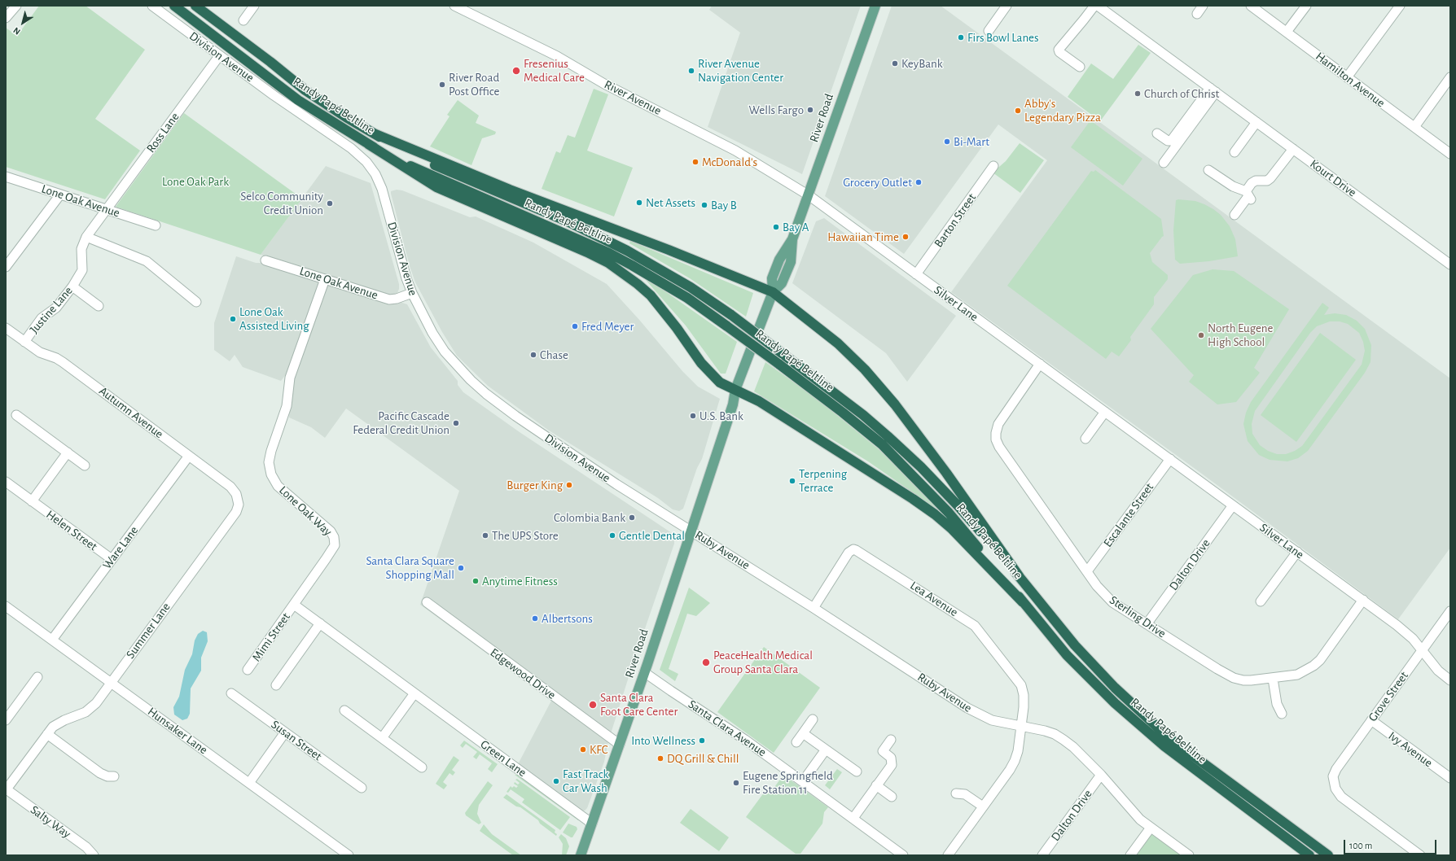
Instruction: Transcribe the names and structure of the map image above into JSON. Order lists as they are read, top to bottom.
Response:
{
  "streets": {
    "highway": ["Randy Papé Beltline"],
    "main road": ["River Road"],
    "street": [
      "Division Avenue",
      "Hamilton Avenue",
      "River Avenue",
      "Ross Lane",
      "Kourt Drive",
      "Lone Oak Avenue",
      "Barton Street",
      "Silver Lane",
      "Justine Lane",
      "Autumn Avenue",
      "Lone Oak Way",
      "Escalante Street",
      "Helen Street",
      "Ware Lane",
      "Ruby Avenue",
      "Dalton Drive",
      "Lea Avenue",
      "Sterling Drive",
      "Summer Lane",
      "Mimi Street",
      "Edgewood Drive",
      "Grove Street",
      "Santa Clara Avenue",
      "Hunsaker Lane",
      "Susan Street",
      "Ivy Avenue",
      "Green Lane",
      "Salty Way"
    ]
  },
  "crossings": [
    ["Division Avenue", "River Road"],
    ["Division Avenue", "Ross Lane"],
    ["Division Avenue", "Lone Oak Avenue"],
    ["Division Avenue", "Ruby Avenue"],
    ["River Avenue", "River Road"],
    ["River Avenue", "Silver Lane"],
    ["River Road", "Silver Lane"],
    ["River Road", "Ruby Avenue"],
    ["River Road", "Edgewood Drive"],
    ["River Road", "Santa Clara Avenue"],
    ["River Road", "Green Lane"],
    ["Ross Lane", "Lone Oak Avenue"],
    ["Ross Lane", "Justine Lane"],
    ["Lone Oak Avenue", "Justine Lane"],
    ["Lone Oak Avenue", "Lone Oak Way"],
    ["Barton Street", "Silver Lane"],
    ["Silver Lane", "Escalante Street"],
    ["Silver Lane", "Dalton Drive"],
    ["Silver Lane", "Sterling Drive"],
    ["Silver Lane", "Grove Street"],
    ["Justine Lane", "Autumn Avenue"],
    ["Autumn Avenue", "Ware Lane"],
    ["Autumn Avenue", "Summer Lane"],
    ["Lone Oak Way", "Mimi Street"],
    ["Lone Oak Way", "Green Lane"],
    ["Escalante Street", "Sterling Drive"],
    ["Helen Street", "Ware Lane"],
    ["Ware Lane", "Hunsaker Lane"],
    ["Ruby Avenue", "Dalton Drive"],
    ["Ruby Avenue", "Lea Avenue"],
    ["Dalton Drive", "Sterling Drive"],
    ["Summer Lane", "Hunsaker Lane"],
    ["Summer Lane", "Salty Way"],
    ["Mimi Street", "Green Lane"],
    ["Grove Street", "Ivy Avenue"]
  ],
  "parks": ["Lone Oak Park"],
  "places": [
    "Firs Bowl Lanes",
    "KeyBank",
    "Fresenius Medical Care",
    "River Avenue Navigation Center",
    "River Road Post Office",
    "Church of Christ",
    "Wells Fargo",
    "Abby's Legendary Pizza",
    "Bi-Mart",
    "McDonald's",
    "Grocery Outlet",
    "Net Assets",
    "Selco Community Credit Union",
    "Bay B",
    "Bay A",
    "Hawaiian Time",
    "Lone Oak Assisted Living",
    "Fred Meyer",
    "North Eugene High School",
    "Chase",
    "U.S. Bank",
    "Pacific Cascade Federal Credit Union",
    "Terpening Terrace",
    "Burger King",
    "Colombia Bank",
    "The UPS Store",
    "Gentle Dental",
    "Santa Clara Square Shopping Mall",
    "Anytime Fitness",
    "Albertsons",
    "PeaceHealth Medical Group Santa Clara",
    "Santa Clara Foot Care Center",
    "Into Wellness",
    "KFC",
    "DQ Grill & Chill",
    "Fast Track Car Wash",
    "Eugene Springfield Fire Station 11"
  ],
  "scale_bar": "100 m",
  "north": "bottom left"
}
